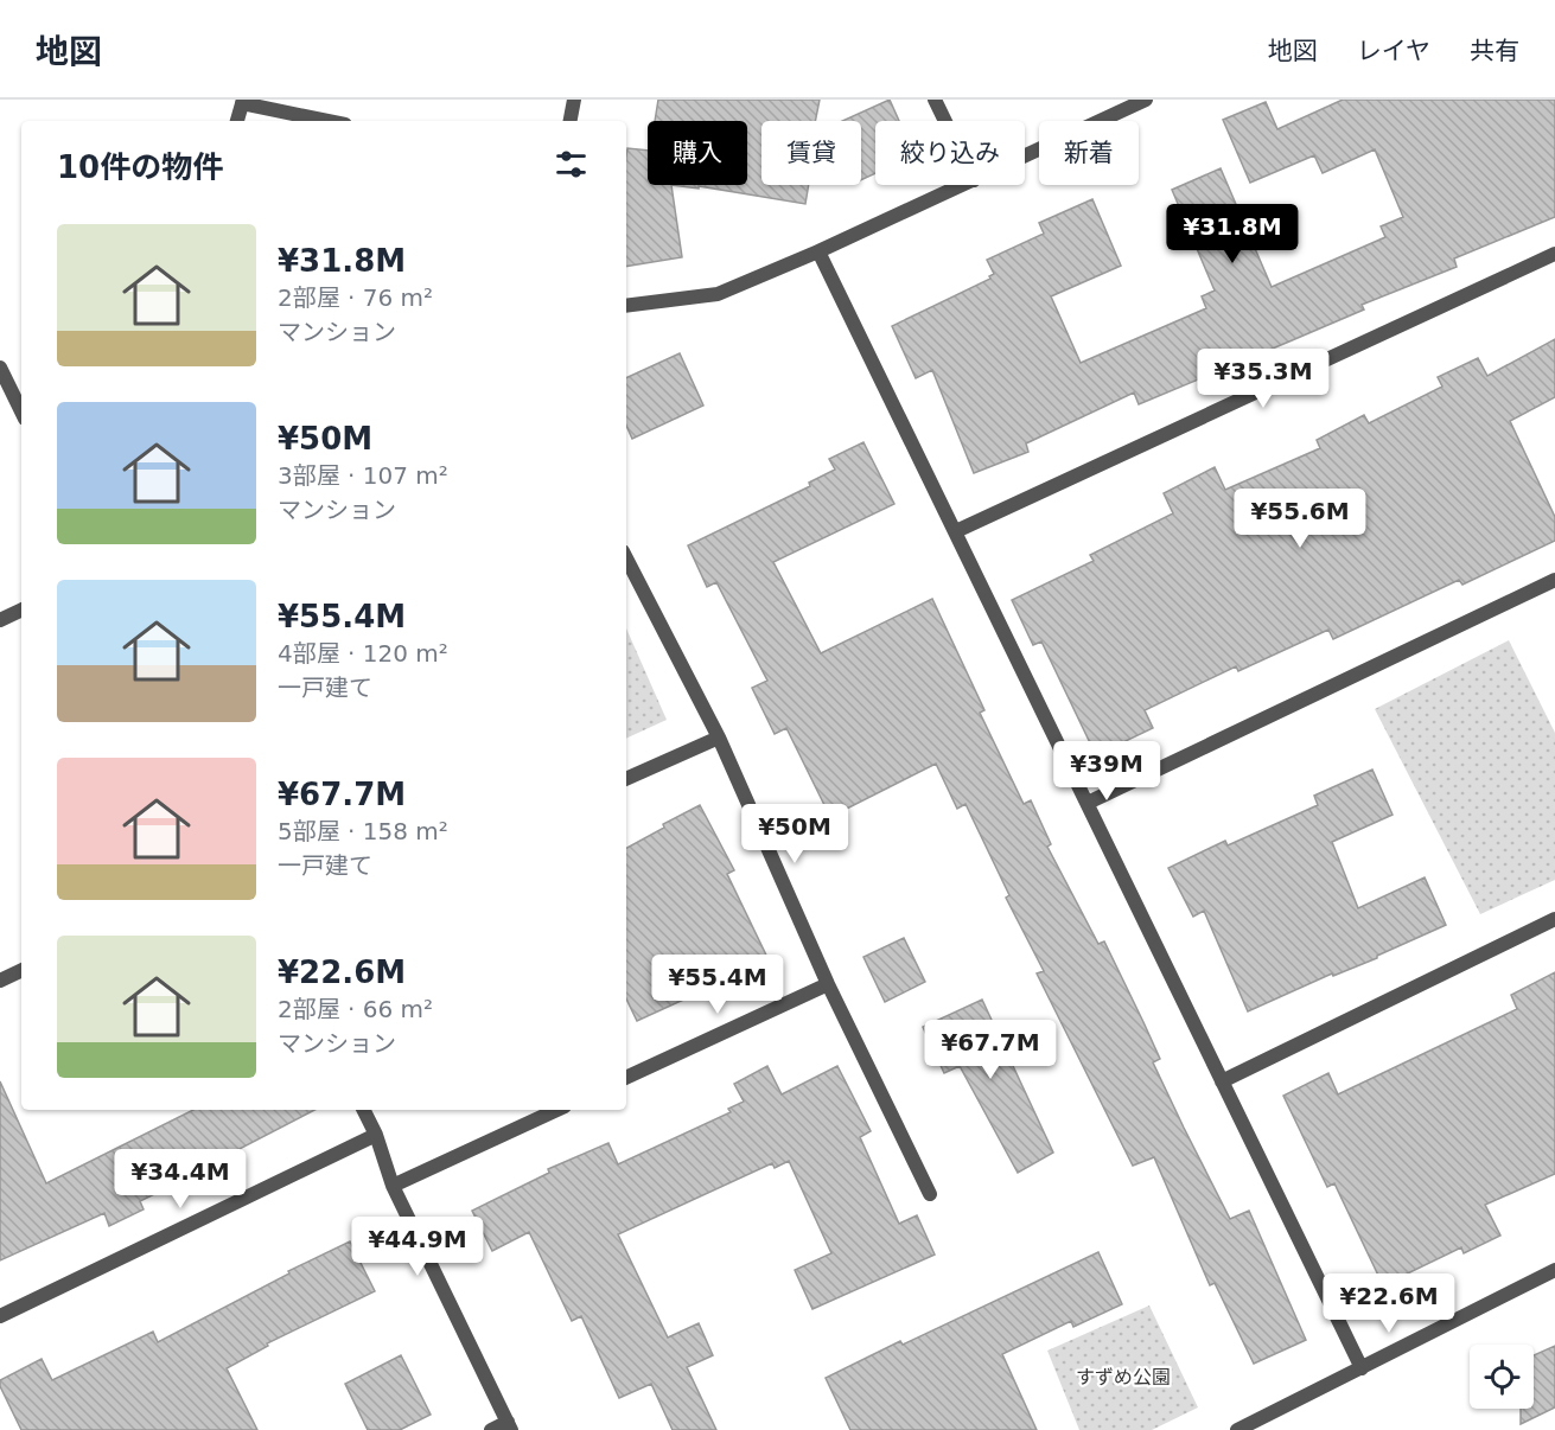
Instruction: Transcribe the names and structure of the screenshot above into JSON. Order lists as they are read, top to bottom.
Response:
{
  "parks": ["すずめ公園"],
  "page": {
    "header": "地図",
    "nav": ["地図", "レイヤ", "共有"],
    "chip": [
      "購入",
      "賃貸",
      "絞り込み",
      "新着"
    ],
    "heading": "10件の物件",
    "price": [
      "¥31.8M",
      "¥35.3M",
      "¥55.6M",
      "¥39M",
      "¥50M",
      "¥55.4M",
      "¥67.7M",
      "¥34.4M",
      "¥44.9M",
      "¥22.6M"
    ],
    "list": [
      {
        "name": "¥31.8M",
        "note": "2部屋 · 76 m² · マンション"
      },
      {
        "name": "¥50M",
        "note": "3部屋 · 107 m² · マンション"
      },
      {
        "name": "¥55.4M",
        "note": "4部屋 · 120 m² · 一戸建て"
      },
      {
        "name": "¥67.7M",
        "note": "5部屋 · 158 m² · 一戸建て"
      },
      {
        "name": "¥22.6M",
        "note": "2部屋 · 66 m² · マンション"
      }
    ]
  }
}
